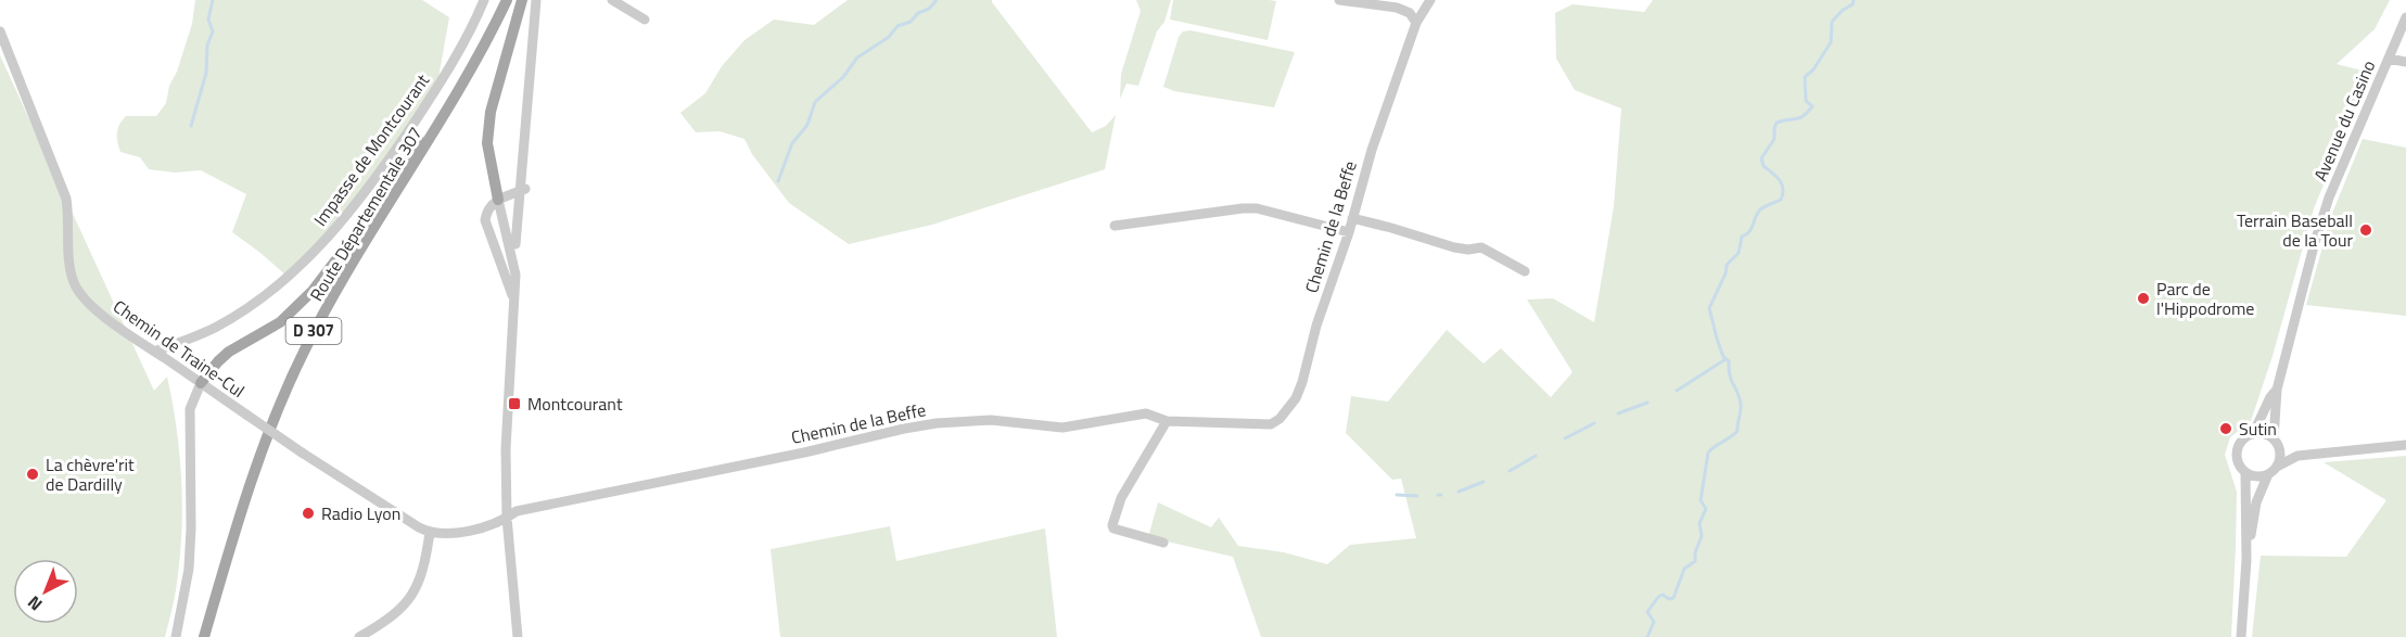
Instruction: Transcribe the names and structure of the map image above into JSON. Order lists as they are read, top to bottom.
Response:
{
  "streets": {
    "main road": ["Route Départementale 307", "D 307"],
    "street": [
      "Avenue du Casino",
      "Impasse de Montcourant",
      "Chemin de la Beffe",
      "Chemin de Traine-Cul"
    ]
  },
  "crossings": [
    ["Impasse de Montcourant", "Chemin de Traine-Cul"]
  ],
  "places": {
    "other": [
      "Terrain Baseball de la Tour",
      "Parc de l'Hippodrome",
      "Sutin",
      "La chèvre'rit de Dardilly",
      "Radio Lyon"
    ],
    "transit": ["Montcourant"]
  },
  "north": "bottom left"
}
